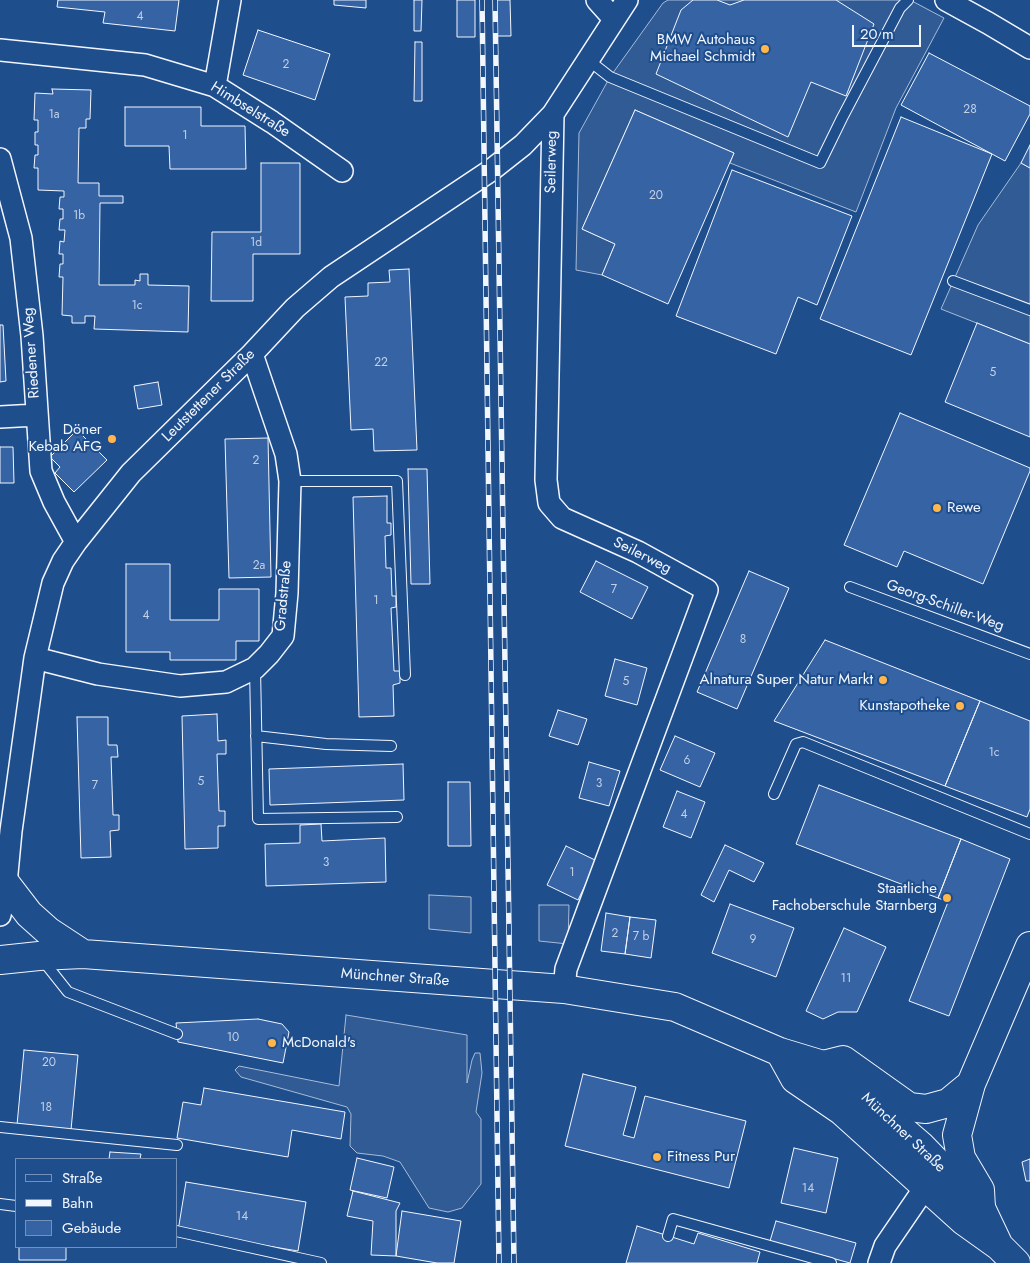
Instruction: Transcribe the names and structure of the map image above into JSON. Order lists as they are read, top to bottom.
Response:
{
  "streets": {
    "main road": ["Münchner Straße"],
    "street": [
      "Himbselstraße",
      "Seilerweg",
      "Riedener Weg",
      "Leutstettener Straße",
      "Gradstraße"
    ],
    "lane": ["Georg-Schiller-Weg"]
  },
  "crossings": [
    ["Seilerweg", "Leutstettener Straße"],
    ["Seilerweg", "Münchner Straße"],
    ["Riedener Weg", "Leutstettener Straße"],
    ["Leutstettener Straße", "Gradstraße"]
  ],
  "places": [
    "BMW Autohaus Michael Schmidt",
    "Döner Kebab AFG",
    "Rewe",
    "Alnatura Super Natur Markt",
    "Kunstapotheke",
    "Staatliche Fachoberschule Starnberg",
    "McDonald's",
    "Fitness Pur"
  ],
  "house_numbers": [
    "4",
    "2",
    "28",
    "1a",
    "1",
    "20",
    "1b",
    "1d",
    "1c",
    "22",
    "5",
    "2",
    "2a",
    "7",
    "1",
    "4",
    "8",
    "5",
    "1c",
    "6",
    "5",
    "3",
    "7",
    "4",
    "3",
    "1",
    "2",
    "7 b",
    "9",
    "11",
    "10",
    "20",
    "18",
    "14",
    "14"
  ],
  "legend": ["Straße", "Bahn", "Gebäude"],
  "scale_bar": "20 m"
}
